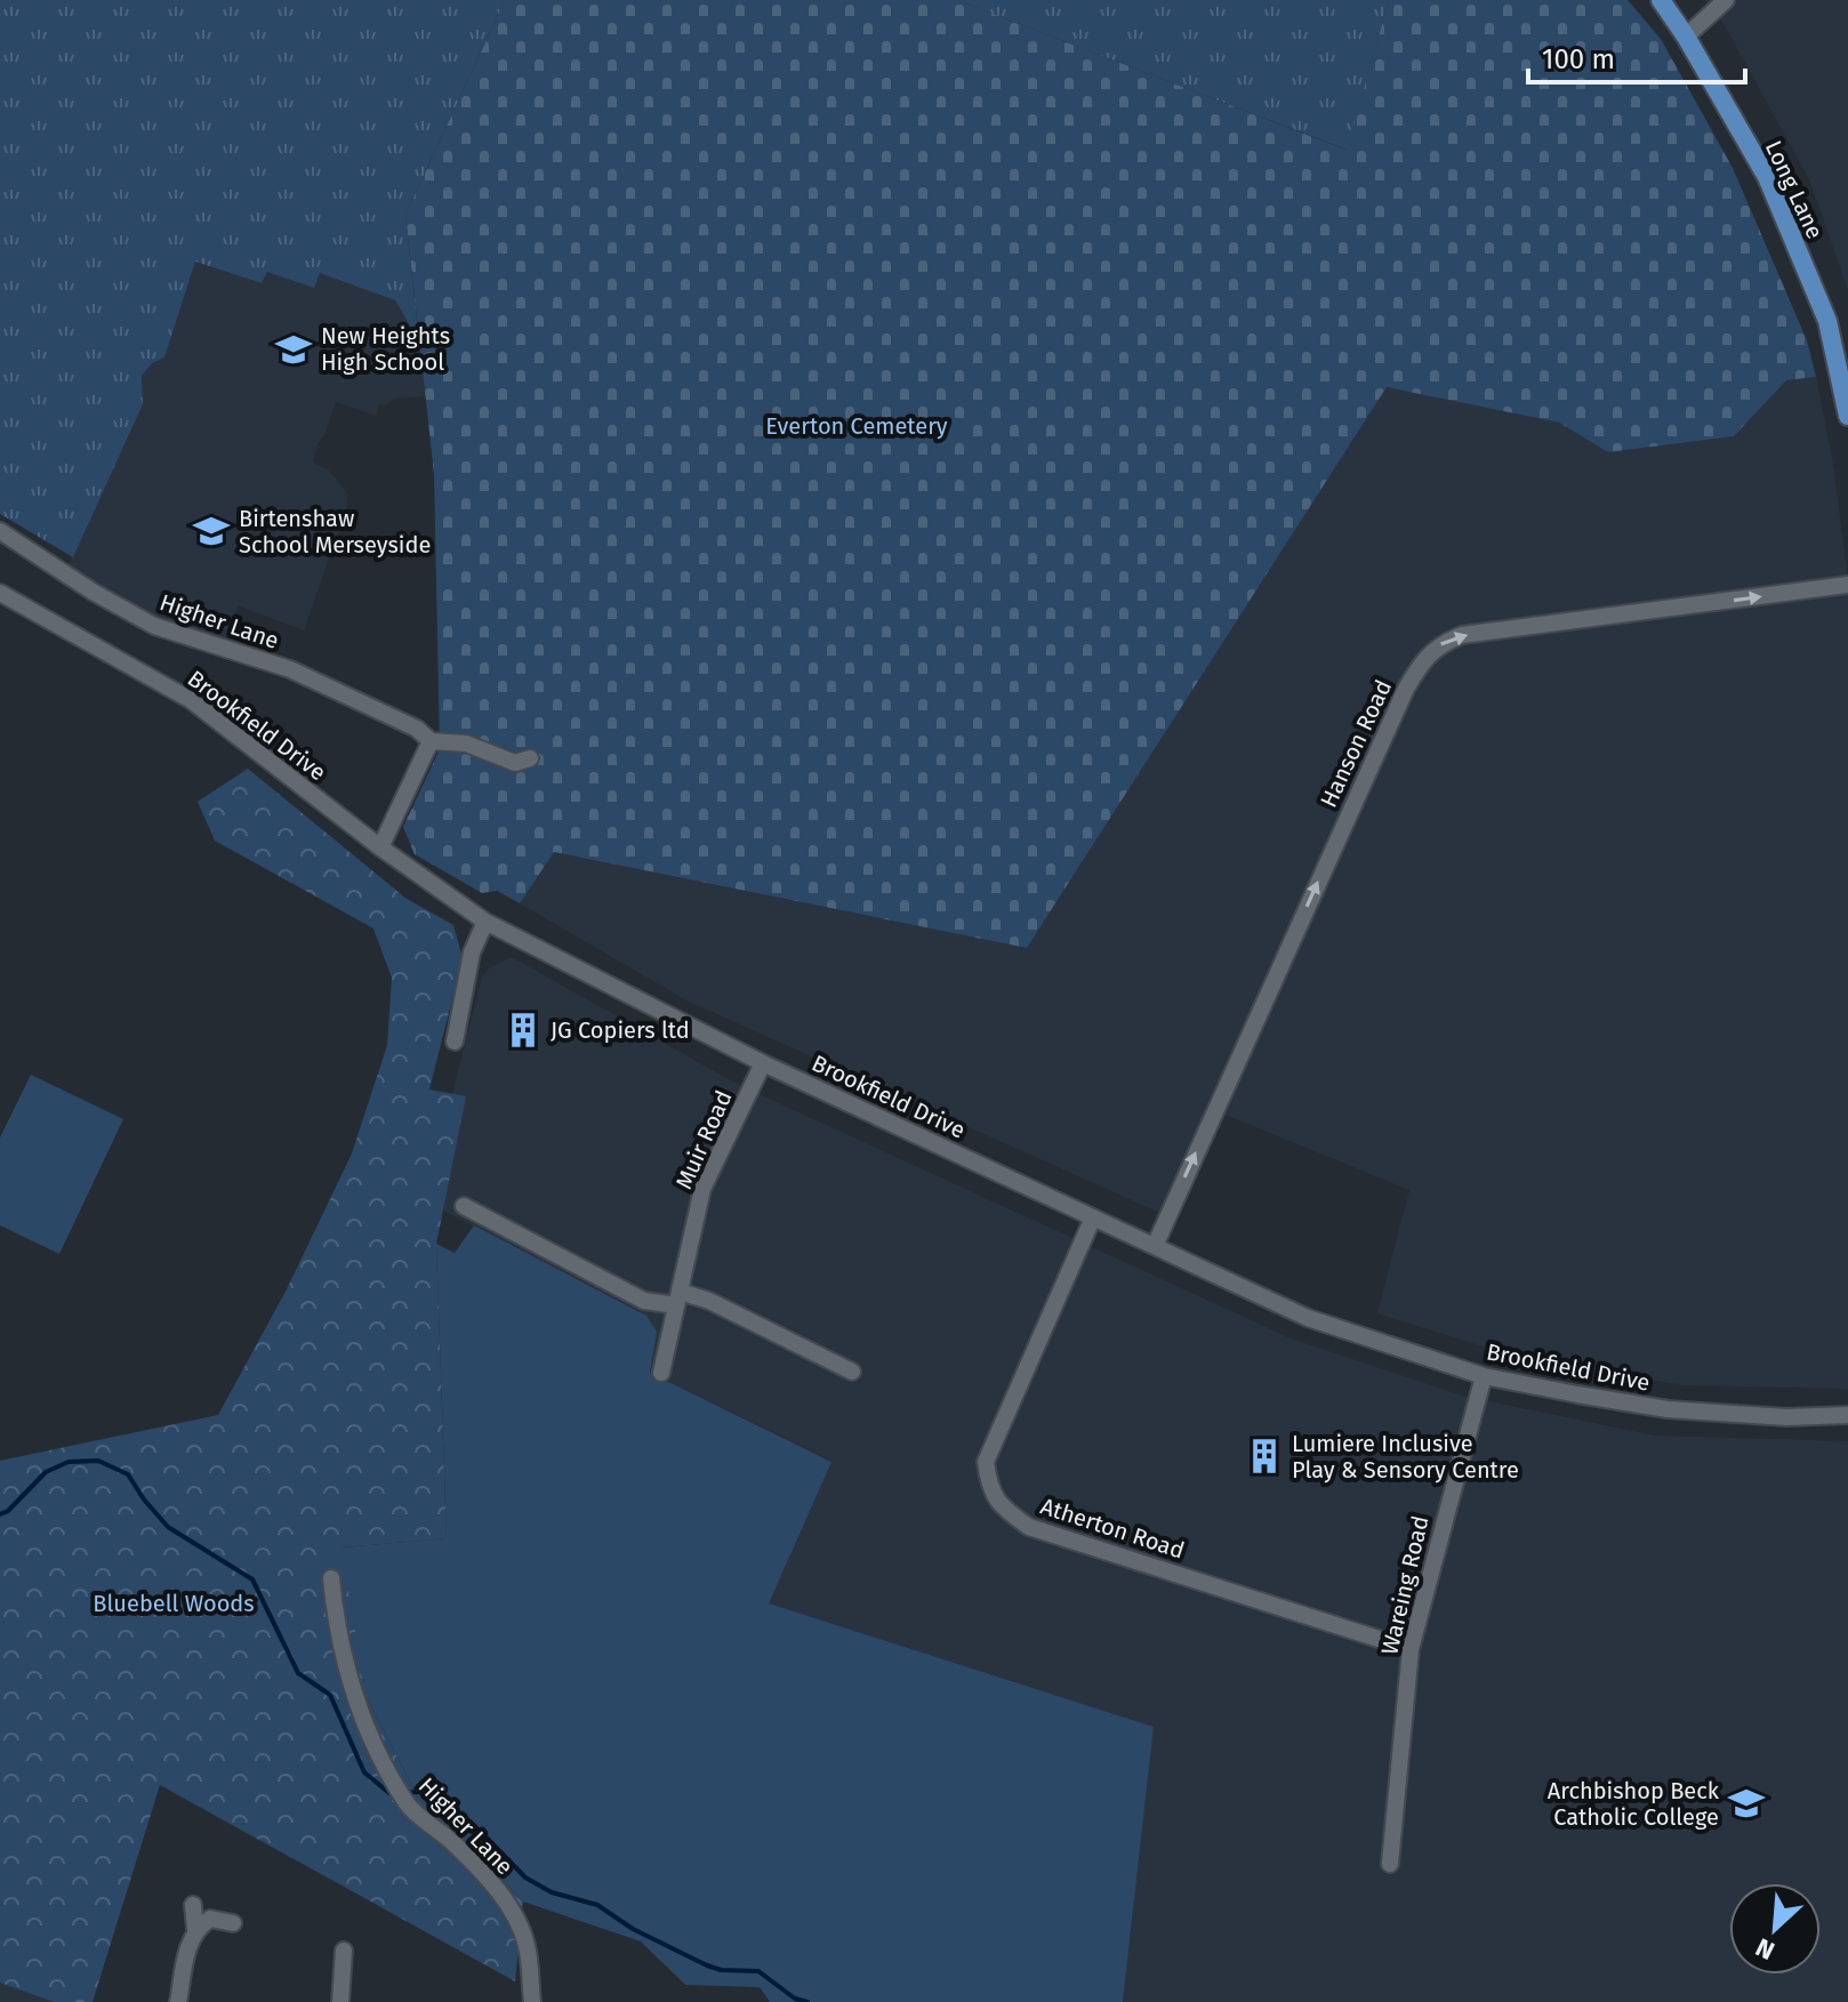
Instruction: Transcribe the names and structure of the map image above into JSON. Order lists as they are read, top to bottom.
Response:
{
  "streets": {
    "main road": ["Long Lane"],
    "street": [
      "Higher Lane",
      "Brookfield Drive",
      "Hanson Road",
      "Muir Road",
      "Atherton Road",
      "Wareing Road"
    ]
  },
  "crossings": [
    ["Brookfield Drive", "Hanson Road"],
    ["Brookfield Drive", "Muir Road"],
    ["Brookfield Drive", "Atherton Road"],
    ["Brookfield Drive", "Wareing Road"],
    ["Atherton Road", "Wareing Road"]
  ],
  "one_way": ["Hanson Road"],
  "parks": ["Everton Cemetery", "Bluebell Woods"],
  "places": {
    "school or university": ["New Heights High School", "Birtenshaw School Merseyside", "Archbishop Beck Catholic College"],
    "building": ["JG Copiers ltd", "Lumiere Inclusive Play & Sensory Centre"]
  },
  "scale_bar": "100 m",
  "north": "bottom left"
}
